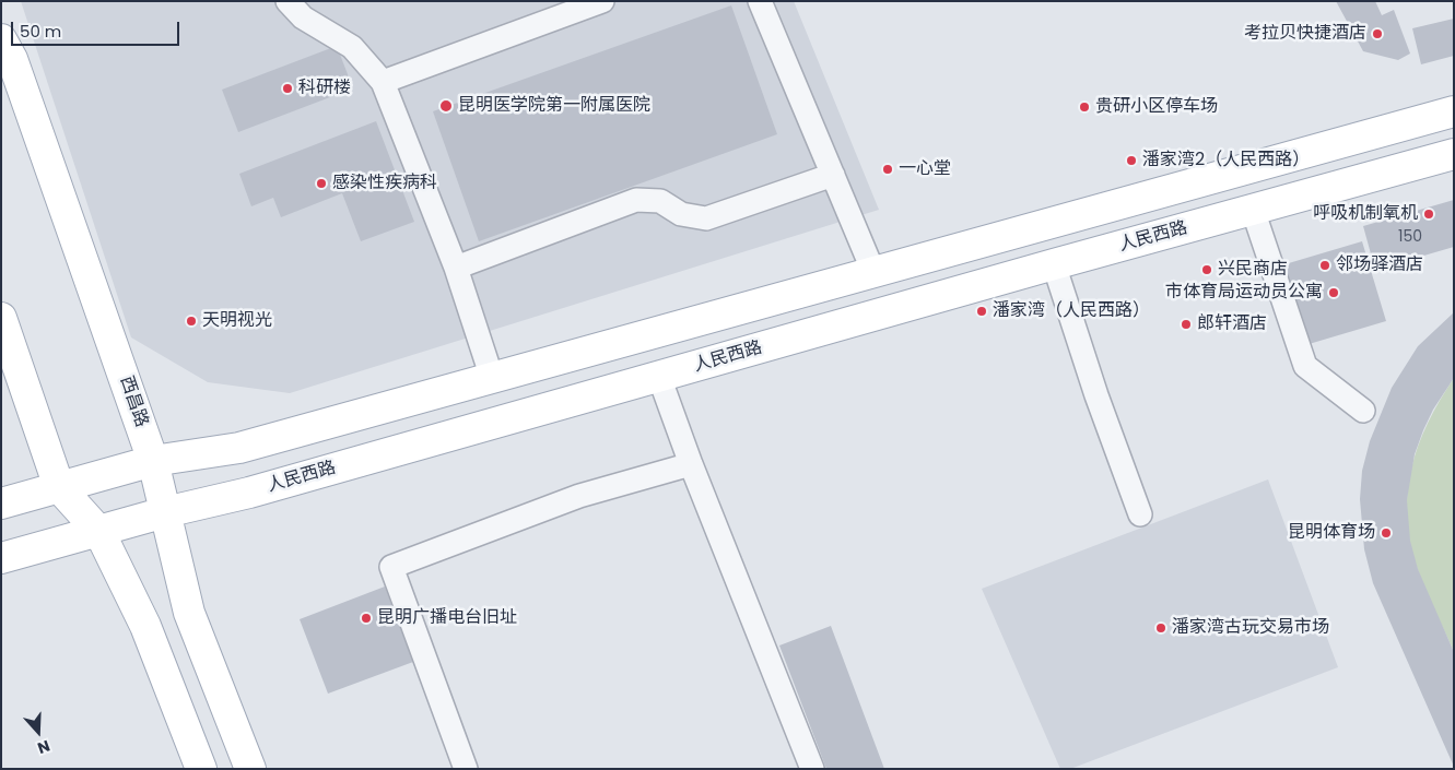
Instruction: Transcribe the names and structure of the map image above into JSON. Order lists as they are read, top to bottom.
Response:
{
  "streets": {
    "main road": ["人民西路", "西昌路"]
  },
  "crossings": [
    ["人民西路", "西昌路"]
  ],
  "places": [
    "考拉贝快捷酒店",
    "科研楼",
    "昆明医学院第一附属医院",
    "贵研小区停车场",
    "潘家湾2（人民西路）",
    "一心堂",
    "感染性疾病科",
    "呼吸机制氧机",
    "邻场驿酒店",
    "兴民商店",
    "市体育局运动员公寓",
    "潘家湾（人民西路）",
    "天明视光",
    "郎轩酒店",
    "昆明体育场",
    "昆明广播电台旧址",
    "潘家湾古玩交易市场"
  ],
  "house_numbers": ["150"],
  "scale_bar": "50 m",
  "north": "bottom"
}
